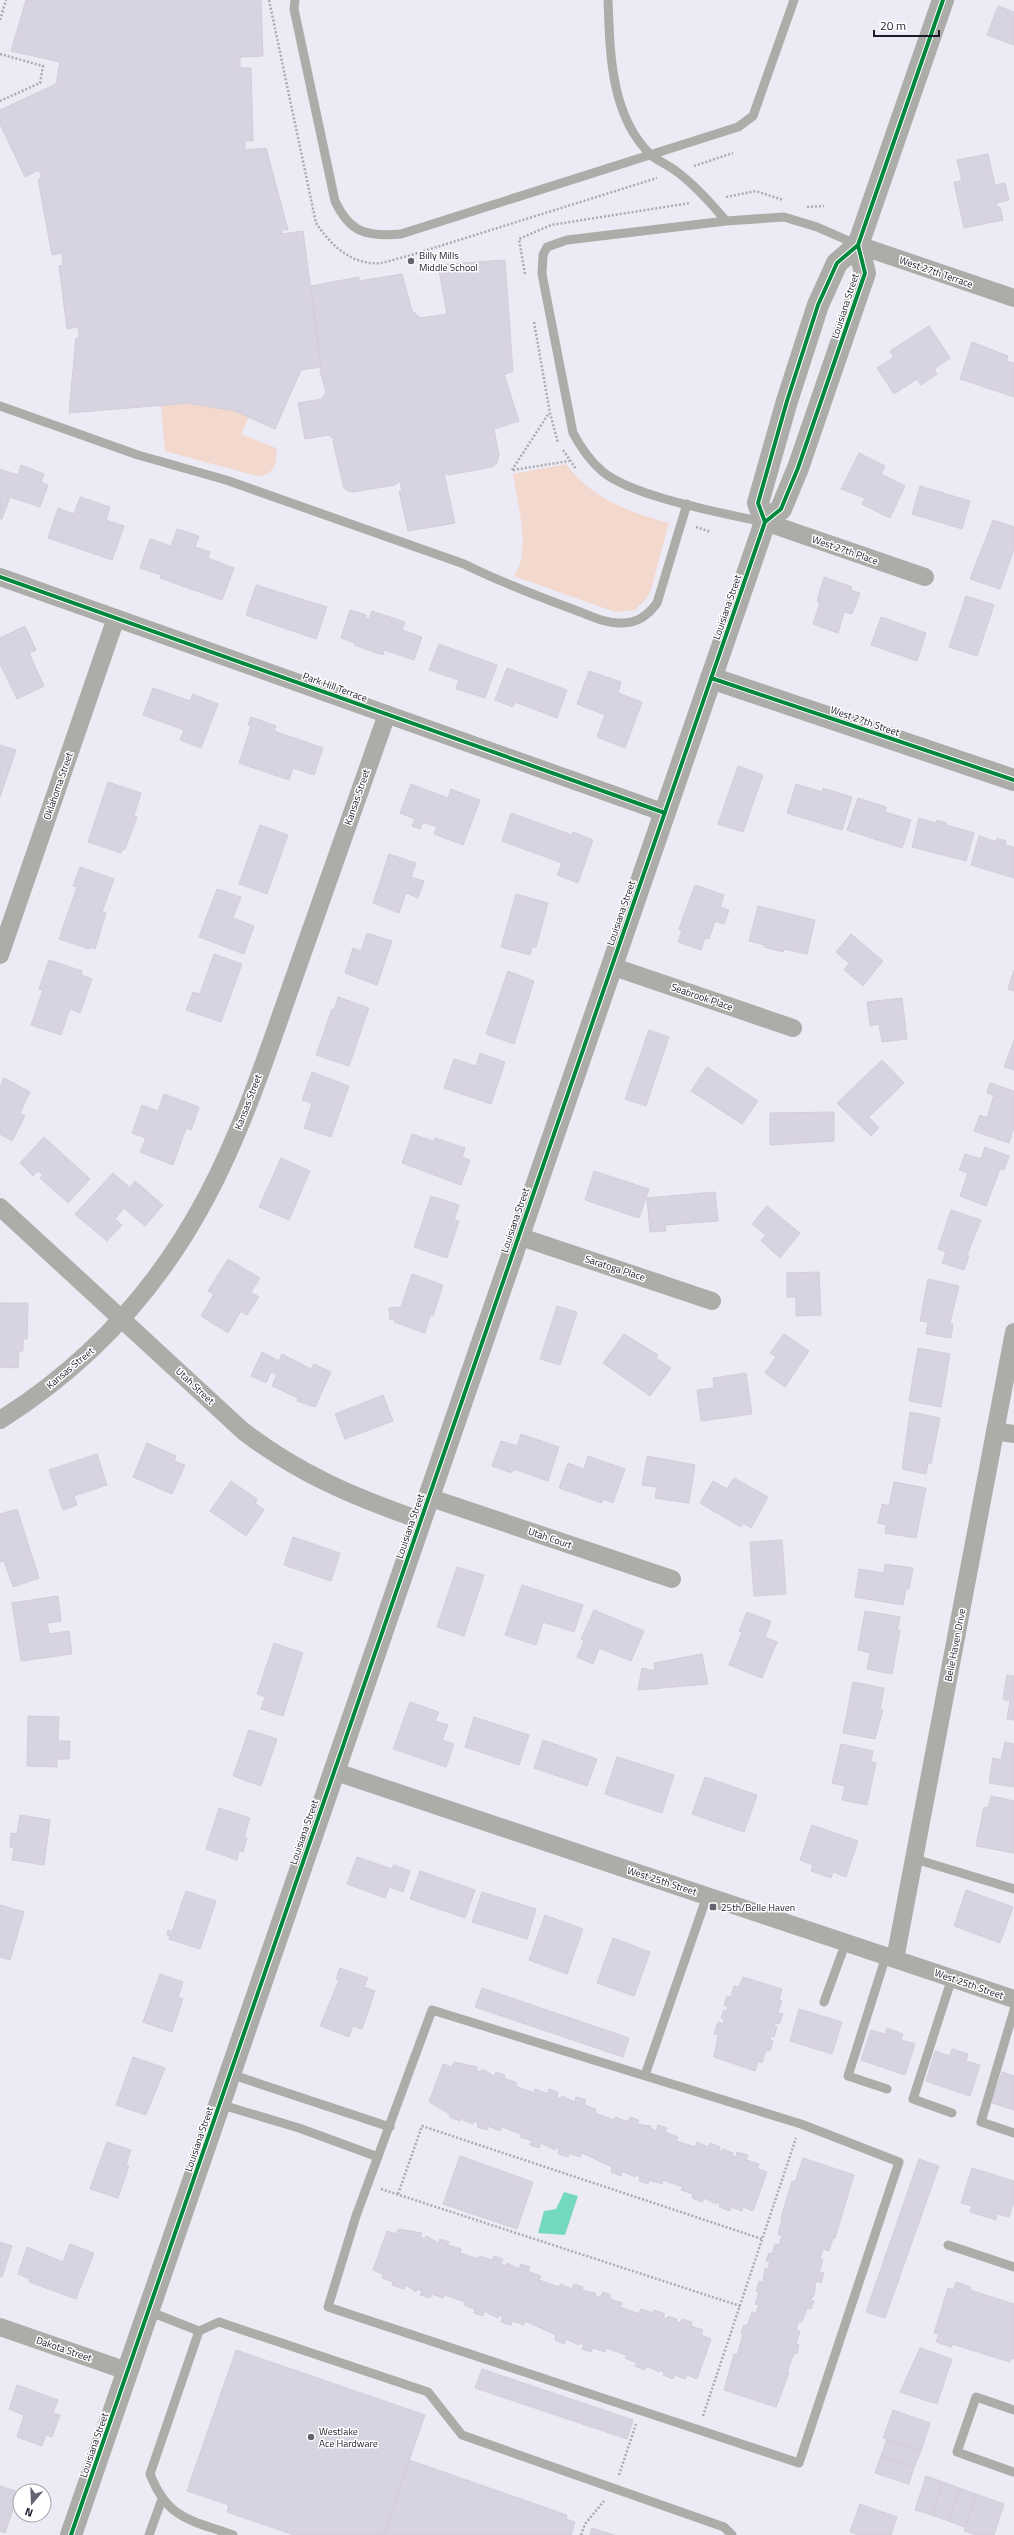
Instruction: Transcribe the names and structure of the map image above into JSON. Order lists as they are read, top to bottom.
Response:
{
  "streets": {
    "main road": ["Louisiana Street"],
    "street": [
      "West 27th Terrace",
      "West 27th Place",
      "Park Hill Terrace",
      "West 27th Street",
      "Oklahoma Street",
      "Kansas Street",
      "Seabrook Place",
      "Saratoga Place",
      "Utah Street",
      "Utah Court",
      "Belle Haven Drive",
      "West 25th Street",
      "Dakota Street"
    ]
  },
  "crossings": [
    ["West 27th Terrace", "Louisiana Street"],
    ["Louisiana Street", "West 27th Place"],
    ["Louisiana Street", "Park Hill Terrace"],
    ["Louisiana Street", "West 27th Street"],
    ["Louisiana Street", "Seabrook Place"],
    ["Louisiana Street", "Saratoga Place"],
    ["Louisiana Street", "Utah Street"],
    ["Louisiana Street", "Utah Court"],
    ["Louisiana Street", "West 25th Street"],
    ["Louisiana Street", "Dakota Street"],
    ["Park Hill Terrace", "Oklahoma Street"],
    ["Park Hill Terrace", "Kansas Street"],
    ["Kansas Street", "Utah Street"],
    ["Belle Haven Drive", "West 25th Street"]
  ],
  "places": {
    "other": ["Billy Mills Middle School", "Westlake Ace Hardware"],
    "transit": ["25th/Belle Haven"]
  },
  "scale_bar": "20 m",
  "north": "bottom"
}
